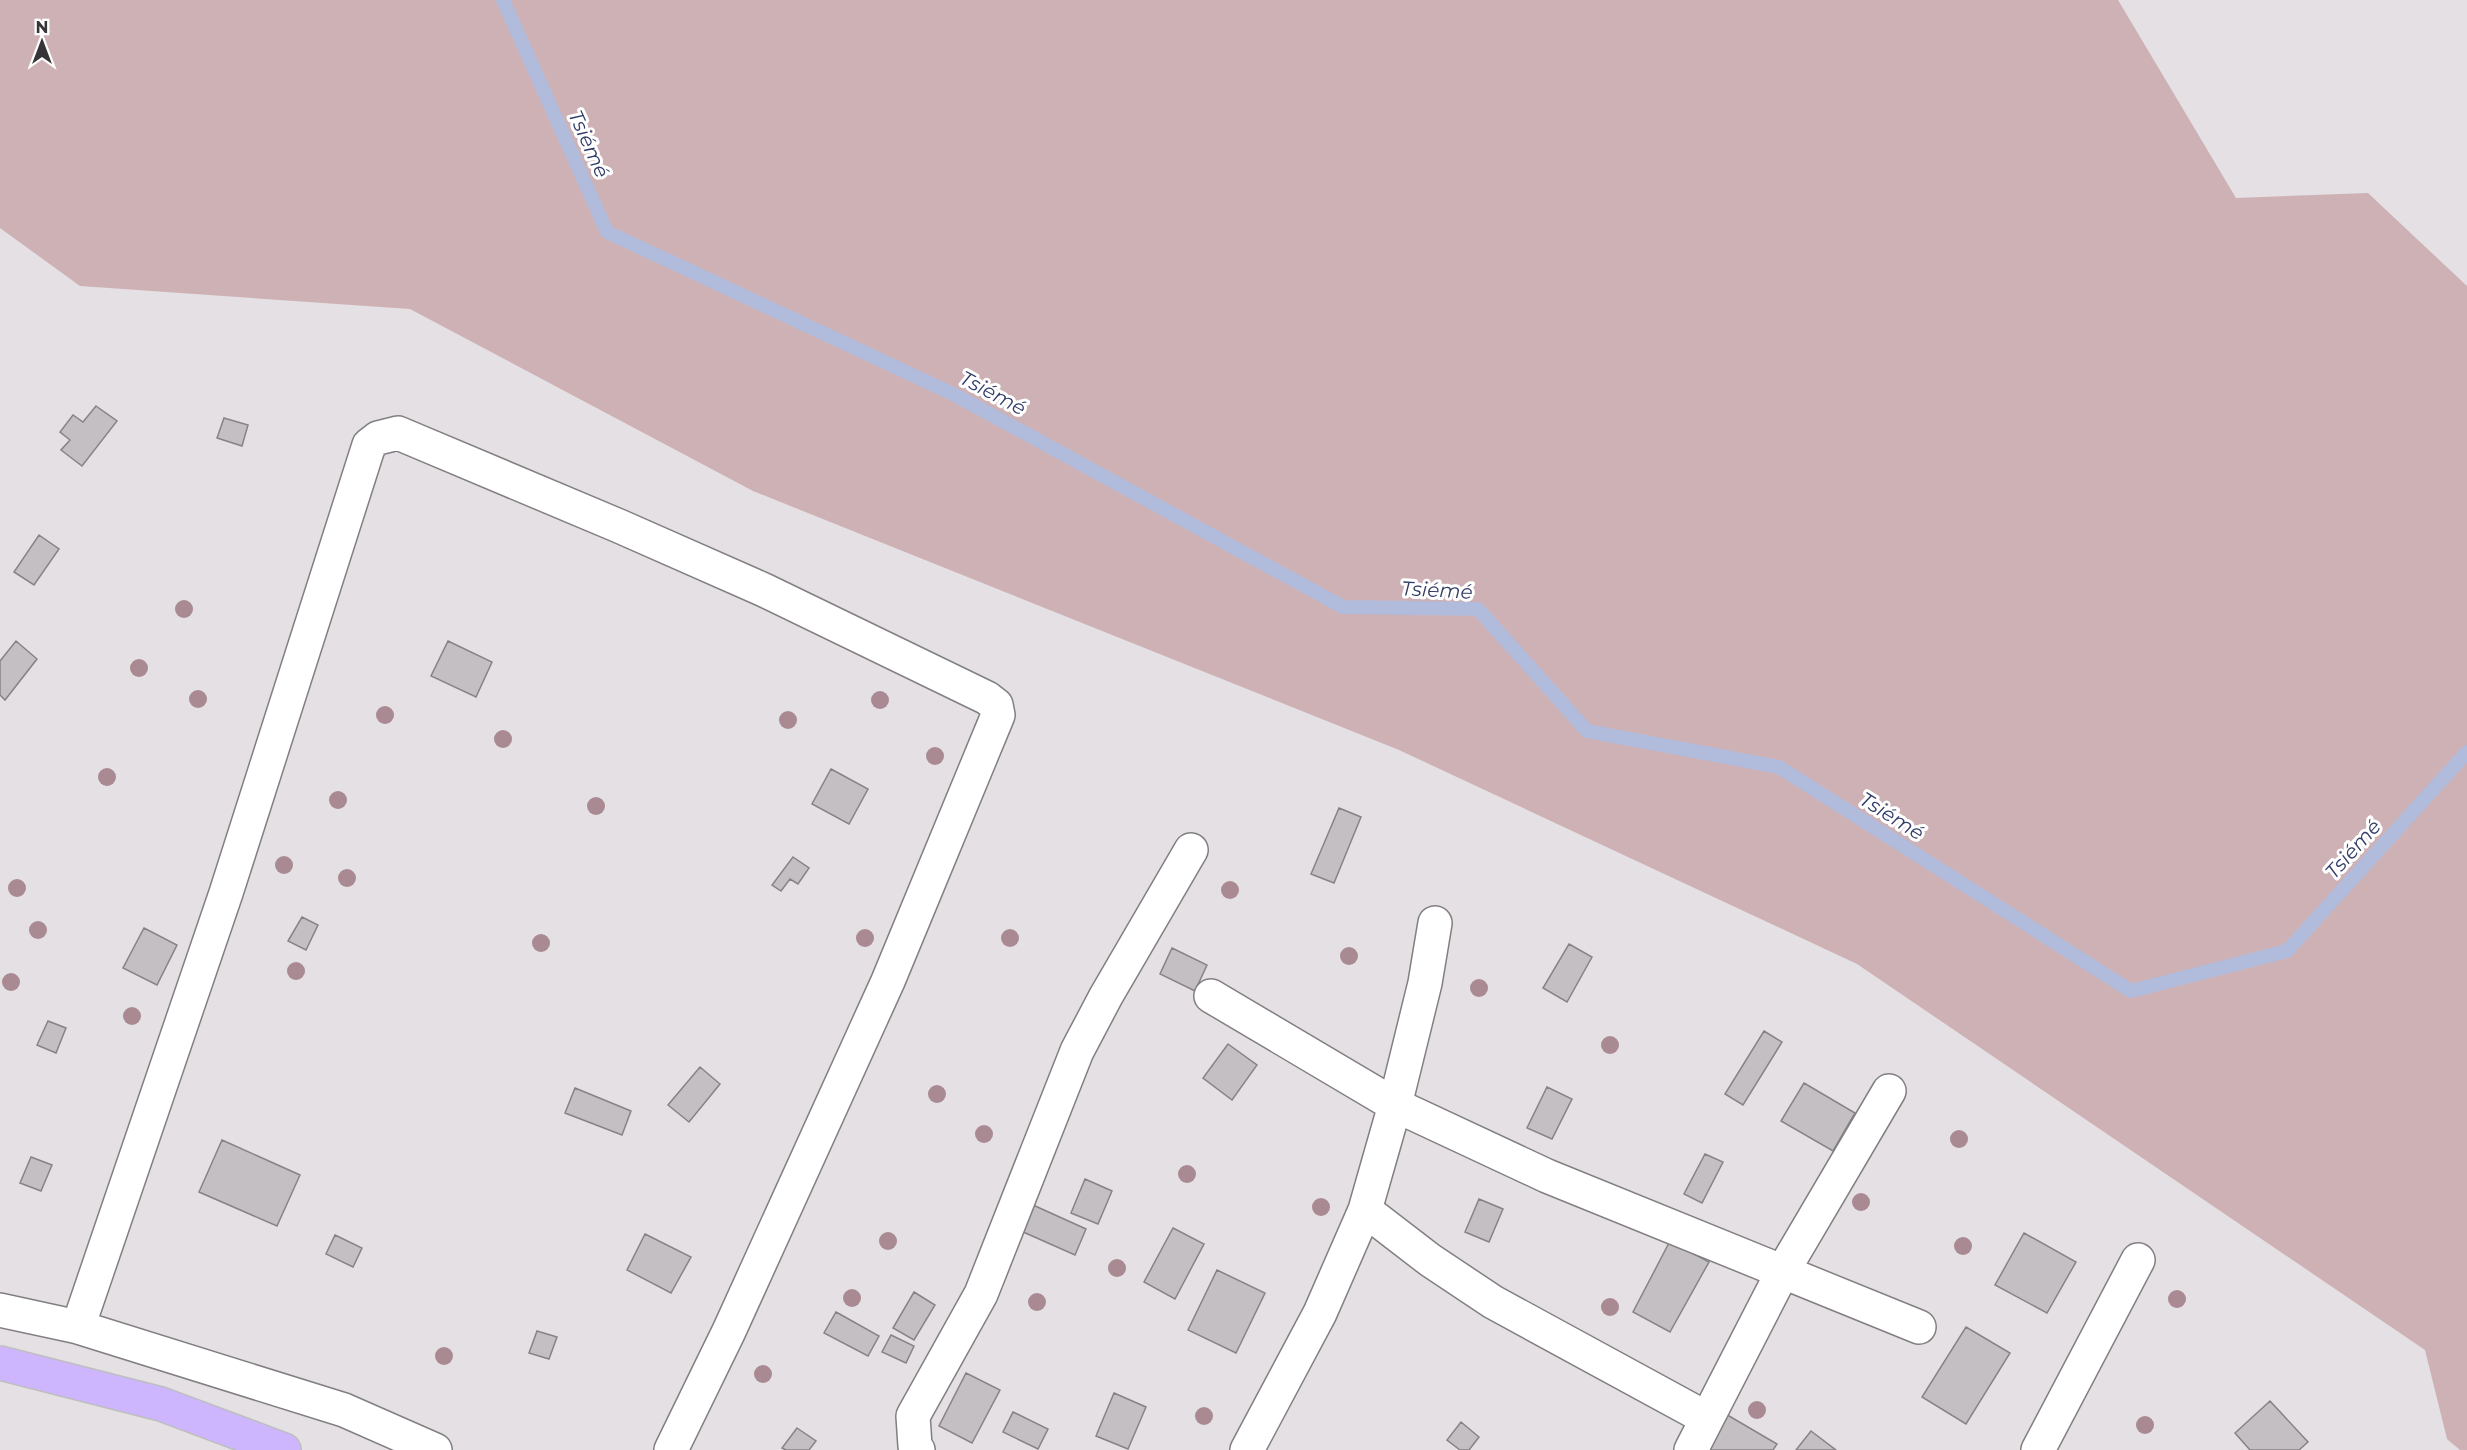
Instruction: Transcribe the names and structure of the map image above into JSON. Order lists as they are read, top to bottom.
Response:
{
  "water": ["Tsiémé"],
  "north": "top"
}
